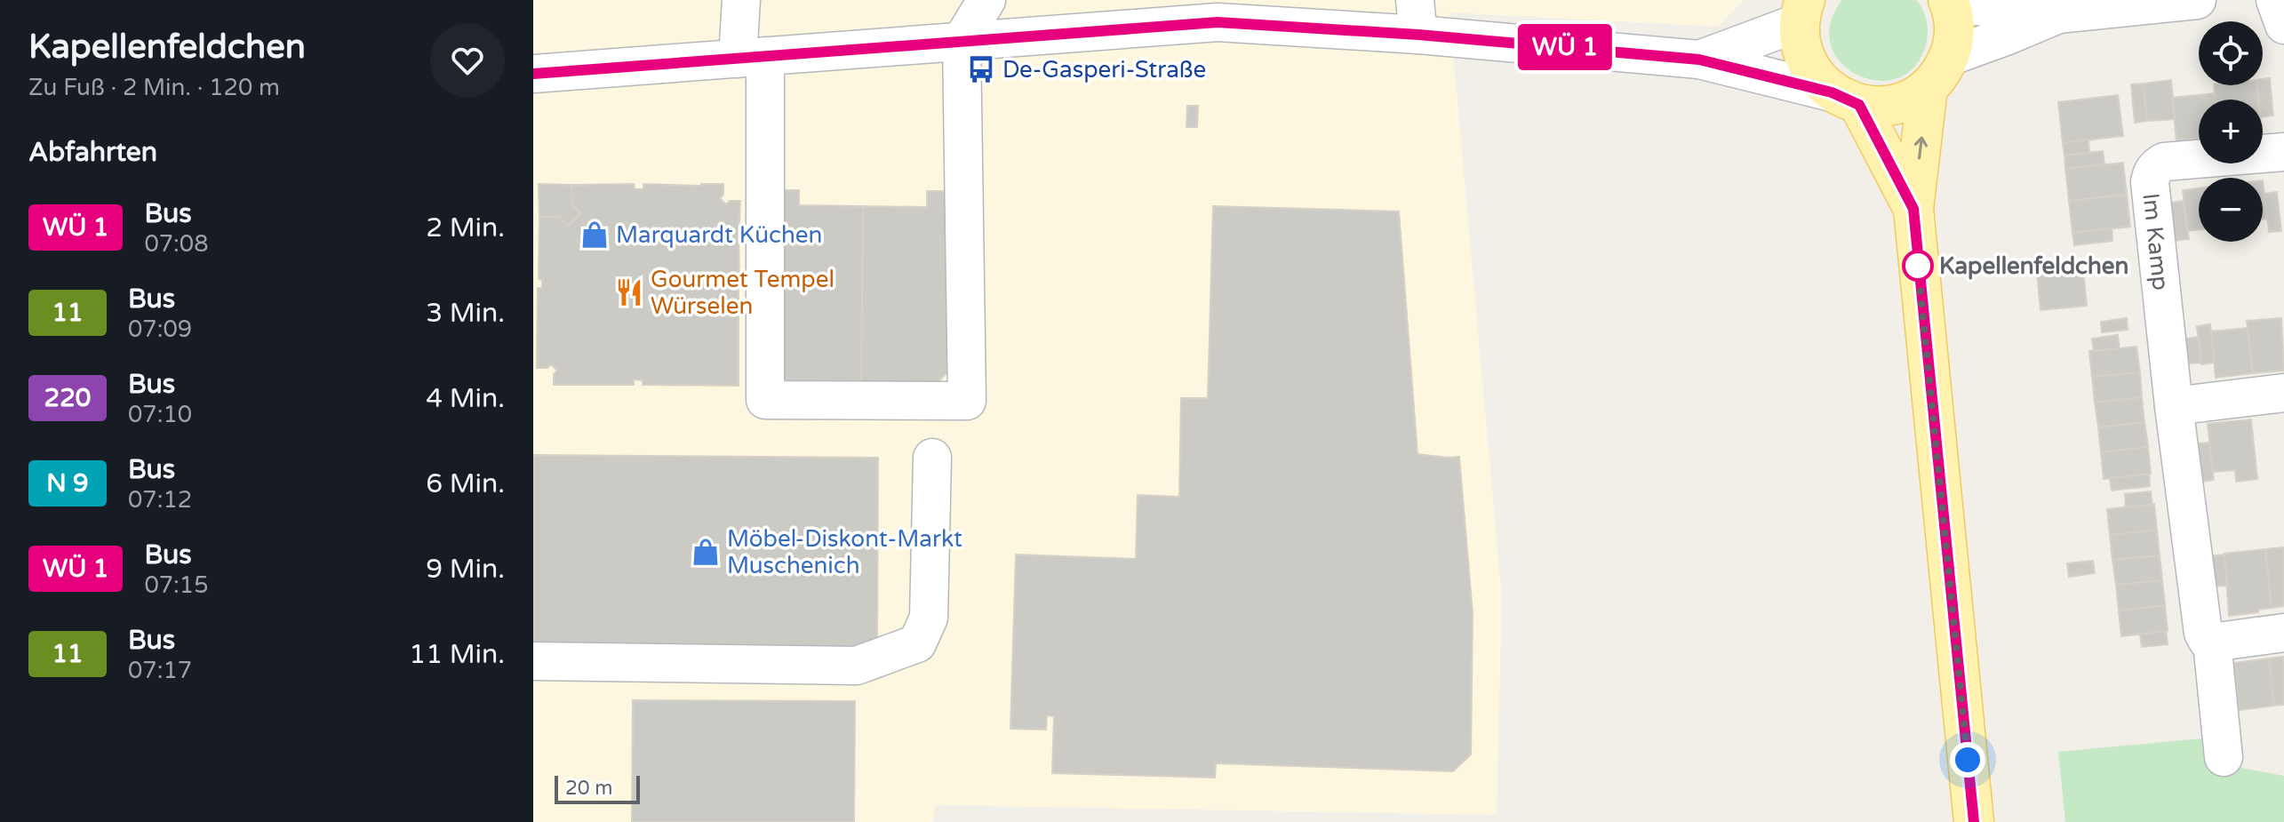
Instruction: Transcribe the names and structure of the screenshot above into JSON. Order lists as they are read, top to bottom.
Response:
{
  "streets": {
    "street": ["Im Kamp"]
  },
  "places": {
    "bus stop": ["De-Gasperi-Straße"],
    "shop": ["Marquardt Küchen", "Möbel-Diskont-Markt Muschenich"],
    "other": ["Kapellenfeldchen"],
    "restaurant": ["Gourmet Tempel Würselen"]
  },
  "scale_bar": "20 m",
  "page": {
    "heading": [
      ["Kapellenfeldchen", "Zu Fuß · 2 Min. · 120 m"],
      "Abfahrten"
    ],
    "on_map": "WÜ 1",
    "map_buttons": ["+", "−"],
    "list": [
      {
        "mark": "WÜ 1",
        "name": "Bus",
        "note": "07:08",
        "value": "2 Min."
      },
      {
        "mark": "11",
        "name": "Bus",
        "note": "07:09",
        "value": "3 Min."
      },
      {
        "mark": "220",
        "name": "Bus",
        "note": "07:10",
        "value": "4 Min."
      },
      {
        "mark": "N 9",
        "name": "Bus",
        "note": "07:12",
        "value": "6 Min."
      },
      {
        "mark": "WÜ 1",
        "name": "Bus",
        "note": "07:15",
        "value": "9 Min."
      },
      {
        "mark": "11",
        "name": "Bus",
        "note": "07:17",
        "value": "11 Min."
      }
    ],
    "scale": "20 m"
  }
}
